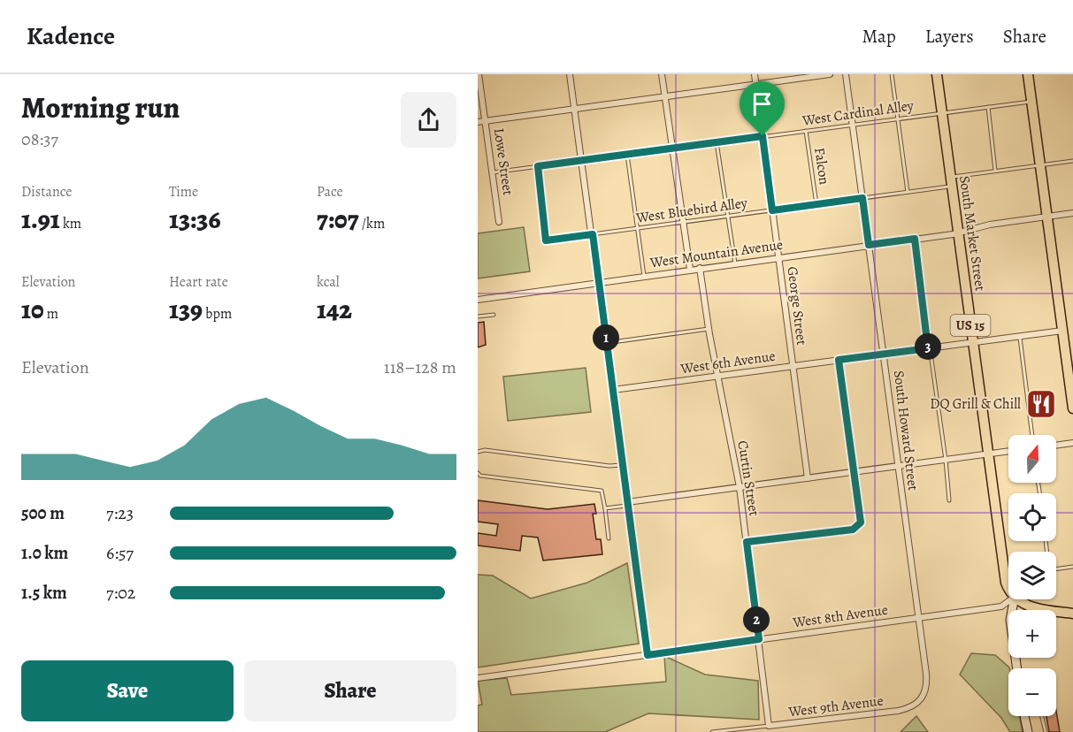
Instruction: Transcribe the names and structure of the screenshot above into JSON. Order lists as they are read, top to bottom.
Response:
{
  "streets": {
    "highway": ["South Market Street", "US 15"],
    "street": [
      "Lowe Street",
      "West Mountain Avenue",
      "George Street",
      "West 6th Avenue",
      "South Howard Street",
      "Curtin Street",
      "West 8th Avenue",
      "West 9th Avenue"
    ],
    "lane": ["West Cardinal Alley", "Falcon", "West Bluebird Alley"]
  },
  "crossings": [
    ["West Cardinal Alley", "Lowe Street"],
    ["West Cardinal Alley", "Falcon"],
    ["West Cardinal Alley", "West Bluebird Alley"],
    ["West Cardinal Alley", "South Market Street"],
    ["West Cardinal Alley", "George Street"],
    ["West Cardinal Alley", "South Howard Street"],
    ["Falcon", "West Bluebird Alley"],
    ["West Bluebird Alley", "South Market Street"],
    ["West Bluebird Alley", "George Street"],
    ["West Bluebird Alley", "South Howard Street"],
    ["South Market Street", "West Mountain Avenue"],
    ["South Market Street", "West 6th Avenue"],
    ["West Mountain Avenue", "George Street"],
    ["West Mountain Avenue", "South Howard Street"],
    ["West Mountain Avenue", "Curtin Street"],
    ["George Street", "West 6th Avenue"],
    ["West 6th Avenue", "South Howard Street"],
    ["West 6th Avenue", "Curtin Street"],
    ["South Howard Street", "West 8th Avenue"],
    ["South Howard Street", "West 9th Avenue"],
    ["Curtin Street", "West 8th Avenue"],
    ["Curtin Street", "West 9th Avenue"]
  ],
  "places": {
    "restaurant": ["DQ Grill & Chill"]
  },
  "north": "top",
  "page": {
    "header": "Kadence",
    "nav": ["Map", "Layers", "Share"],
    "heading": ["Morning run", "08:37"],
    "stats": [
      ["Distance", "1.91 km"],
      ["Time", "13:36"],
      ["Pace", "7:07 /km"],
      ["Elevation", "10 m"],
      ["Heart rate", "139 bpm"],
      ["kcal", "142"]
    ],
    "pins": ["1", "3", "2"],
    "chart": ["Elevation", "118–128 m"],
    "map_buttons": ["+", "−"],
    "list": [
      {
        "name": "500 m",
        "note": "7:23"
      },
      {
        "name": "1.0 km",
        "note": "6:57"
      },
      {
        "name": "1.5 km",
        "note": "7:02"
      }
    ],
    "buttons": ["Save", "Share"]
  }
}
